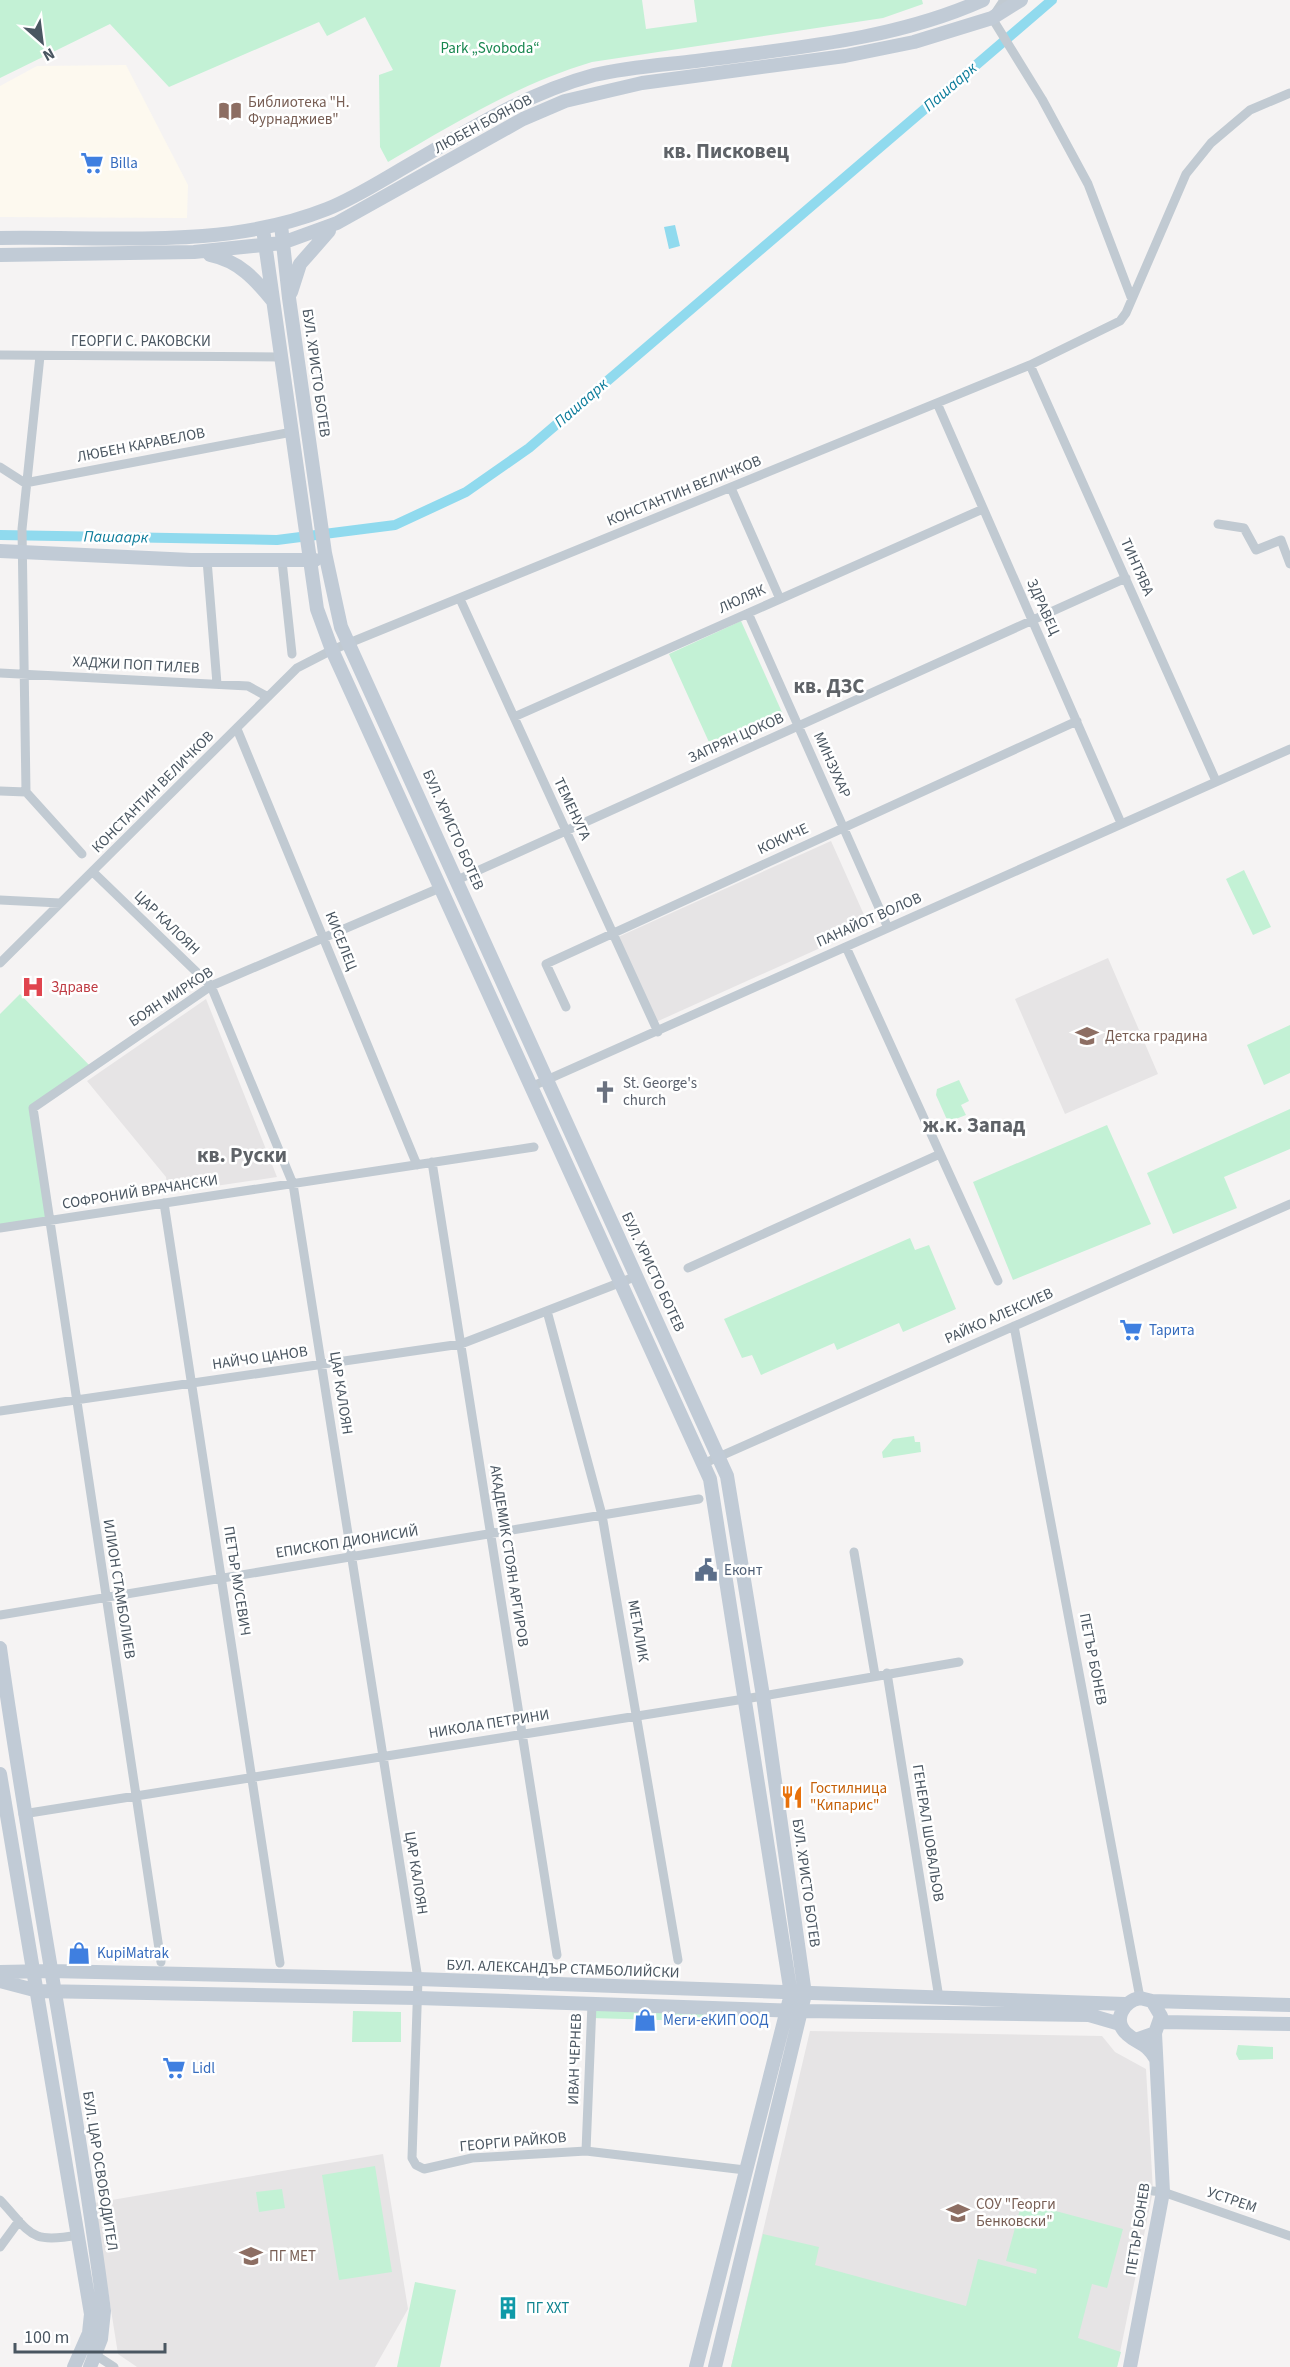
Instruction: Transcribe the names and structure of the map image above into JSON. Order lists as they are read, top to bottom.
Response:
{
  "streets": {
    "street": [
      "ЛЮБЕН БОЯНОВ",
      "ГЕОРГИ С. РАКОВСКИ",
      "БУЛ. ХРИСТО БОТЕВ",
      "ЛЮБЕН КАРАВЕЛОВ",
      "КОНСТАНТИН ВЕЛИЧКОВ",
      "ТИНТЯВА",
      "ЛЮЛЯК",
      "ЗДРАВЕЦ",
      "ХАДЖИ ПОП ТИЛЕВ",
      "ЗАПРЯН ЦОКОВ",
      "МИНЗУХАР",
      "ТЕМЕНУГА",
      "КОКИЧЕ",
      "ПАНАЙОТ ВОЛОВ",
      "ЦАР КАЛОЯН",
      "КИСЕЛЕЦ",
      "БОЯН МИРКОВ",
      "СОФРОНИЙ ВРАЧАНСКИ",
      "РАЙКО АЛЕКСИЕВ",
      "НАЙЧО ЦАНОВ",
      "ЕПИСКОП ДИОНИСИЙ",
      "АКАДЕМИК СТОЯН АРГИРОВ",
      "ПЕТЪР МУСЕВИЧ",
      "ИЛИОН СТАМБОЛИЕВ",
      "МЕТАЛИК",
      "ПЕТЪР БОНЕВ",
      "НИКОЛА ПЕТРИНИ",
      "ГЕНЕРАЛ ШОВАЛЬОВ",
      "БУЛ. АЛЕКСАНДЪР СТАМБОЛИЙСКИ",
      "ИВАН ЧЕРНЕВ",
      "ГЕОРГИ РАЙКОВ",
      "БУЛ. ЦАР ОСВОБОДИТЕЛ",
      "УСТРЕМ"
    ]
  },
  "crossings": [
    ["ЛЮБЕН БОЯНОВ", "БУЛ. ХРИСТО БОТЕВ"],
    ["ГЕОРГИ С. РАКОВСКИ", "БУЛ. ХРИСТО БОТЕВ"],
    ["БУЛ. ХРИСТО БОТЕВ", "ЛЮБЕН КАРАВЕЛОВ"],
    ["БУЛ. ХРИСТО БОТЕВ", "КОНСТАНТИН ВЕЛИЧКОВ"],
    ["БУЛ. ХРИСТО БОТЕВ", "ЗАПРЯН ЦОКОВ"],
    ["БУЛ. ХРИСТО БОТЕВ", "ПАНАЙОТ ВОЛОВ"],
    ["БУЛ. ХРИСТО БОТЕВ", "БОЯН МИРКОВ"],
    ["БУЛ. ХРИСТО БОТЕВ", "РАЙКО АЛЕКСИЕВ"],
    ["БУЛ. ХРИСТО БОТЕВ", "НАЙЧО ЦАНОВ"],
    ["БУЛ. ХРИСТО БОТЕВ", "НИКОЛА ПЕТРИНИ"],
    ["БУЛ. ХРИСТО БОТЕВ", "БУЛ. АЛЕКСАНДЪР СТАМБОЛИЙСКИ"],
    ["БУЛ. ХРИСТО БОТЕВ", "ГЕОРГИ РАЙКОВ"],
    ["КОНСТАНТИН ВЕЛИЧКОВ", "ТИНТЯВА"],
    ["КОНСТАНТИН ВЕЛИЧКОВ", "ЗДРАВЕЦ"],
    ["КОНСТАНТИН ВЕЛИЧКОВ", "ХАДЖИ ПОП ТИЛЕВ"],
    ["КОНСТАНТИН ВЕЛИЧКОВ", "ТЕМЕНУГА"],
    ["КОНСТАНТИН ВЕЛИЧКОВ", "ЦАР КАЛОЯН"],
    ["КОНСТАНТИН ВЕЛИЧКОВ", "КИСЕЛЕЦ"],
    ["ТИНТЯВА", "ЗАПРЯН ЦОКОВ"],
    ["ТИНТЯВА", "ПАНАЙОТ ВОЛОВ"],
    ["ЛЮЛЯК", "ЗДРАВЕЦ"],
    ["ЛЮЛЯК", "МИНЗУХАР"],
    ["ЛЮЛЯК", "ТЕМЕНУГА"],
    ["ЗДРАВЕЦ", "ЗАПРЯН ЦОКОВ"],
    ["ЗДРАВЕЦ", "КОКИЧЕ"],
    ["ЗДРАВЕЦ", "ПАНАЙОТ ВОЛОВ"],
    ["ЗАПРЯН ЦОКОВ", "МИНЗУХАР"],
    ["ЗАПРЯН ЦОКОВ", "ТЕМЕНУГА"],
    ["МИНЗУХАР", "КОКИЧЕ"],
    ["МИНЗУХАР", "ПАНАЙОТ ВОЛОВ"],
    ["ТЕМЕНУГА", "КОКИЧЕ"],
    ["ТЕМЕНУГА", "ПАНАЙОТ ВОЛОВ"],
    ["ЦАР КАЛОЯН", "БОЯН МИРКОВ"],
    ["ЦАР КАЛОЯН", "СОФРОНИЙ ВРАЧАНСКИ"],
    ["ЦАР КАЛОЯН", "НАЙЧО ЦАНОВ"],
    ["ЦАР КАЛОЯН", "ЕПИСКОП ДИОНИСИЙ"],
    ["ЦАР КАЛОЯН", "НИКОЛА ПЕТРИНИ"],
    ["ЦАР КАЛОЯН", "БУЛ. АЛЕКСАНДЪР СТАМБОЛИЙСКИ"],
    ["ЦАР КАЛОЯН", "ГЕОРГИ РАЙКОВ"],
    ["КИСЕЛЕЦ", "БОЯН МИРКОВ"],
    ["КИСЕЛЕЦ", "СОФРОНИЙ ВРАЧАНСКИ"],
    ["БОЯН МИРКОВ", "СОФРОНИЙ ВРАЧАНСКИ"],
    ["БОЯН МИРКОВ", "ИЛИОН СТАМБОЛИЕВ"],
    ["СОФРОНИЙ ВРАЧАНСКИ", "АКАДЕМИК СТОЯН АРГИРОВ"],
    ["СОФРОНИЙ ВРАЧАНСКИ", "ПЕТЪР МУСЕВИЧ"],
    ["СОФРОНИЙ ВРАЧАНСКИ", "ИЛИОН СТАМБОЛИЕВ"],
    ["РАЙКО АЛЕКСИЕВ", "ПЕТЪР БОНЕВ"],
    ["НАЙЧО ЦАНОВ", "АКАДЕМИК СТОЯН АРГИРОВ"],
    ["НАЙЧО ЦАНОВ", "ПЕТЪР МУСЕВИЧ"],
    ["НАЙЧО ЦАНОВ", "ИЛИОН СТАМБОЛИЕВ"],
    ["НАЙЧО ЦАНОВ", "МЕТАЛИК"],
    ["ЕПИСКОП ДИОНИСИЙ", "АКАДЕМИК СТОЯН АРГИРОВ"],
    ["ЕПИСКОП ДИОНИСИЙ", "ПЕТЪР МУСЕВИЧ"],
    ["ЕПИСКОП ДИОНИСИЙ", "ИЛИОН СТАМБОЛИЕВ"],
    ["ЕПИСКОП ДИОНИСИЙ", "МЕТАЛИК"],
    ["АКАДЕМИК СТОЯН АРГИРОВ", "НИКОЛА ПЕТРИНИ"],
    ["ПЕТЪР МУСЕВИЧ", "НИКОЛА ПЕТРИНИ"],
    ["ИЛИОН СТАМБОЛИЕВ", "НИКОЛА ПЕТРИНИ"],
    ["МЕТАЛИК", "НИКОЛА ПЕТРИНИ"],
    ["ПЕТЪР БОНЕВ", "БУЛ. АЛЕКСАНДЪР СТАМБОЛИЙСКИ"],
    ["ПЕТЪР БОНЕВ", "УСТРЕМ"],
    ["НИКОЛА ПЕТРИНИ", "ГЕНЕРАЛ ШОВАЛЬОВ"],
    ["ГЕНЕРАЛ ШОВАЛЬОВ", "БУЛ. АЛЕКСАНДЪР СТАМБОЛИЙСКИ"],
    ["БУЛ. АЛЕКСАНДЪР СТАМБОЛИЙСКИ", "БУЛ. ЦАР ОСВОБОДИТЕЛ"],
    ["ИВАН ЧЕРНЕВ", "ГЕОРГИ РАЙКОВ"]
  ],
  "districts": [
    "кв. Писковец",
    "кв. ДЗС",
    "ж.к. Запад",
    "кв. Руски"
  ],
  "water": ["Пашаарк"],
  "parks": ["Park „Svoboda“"],
  "places": {
    "library": ["Библиотека \"Н. Фурнаджиев\""],
    "supermarket": ["Billa", "Тарита", "Lidl"],
    "hospital": ["Здраве"],
    "school or university": ["Детска градина", "СОУ \"Георги Бенковски\"", "ПГ МЕТ"],
    "church": ["St. George's church"],
    "public building": ["Еконт"],
    "restaurant": ["Гостилница \"Кипарис\""],
    "shop": ["KupiMatrak", "Меги-еКИП ООД"],
    "building": ["ПГ ХХТ"]
  },
  "scale_bar": "100 m",
  "north": "bottom right"
}
